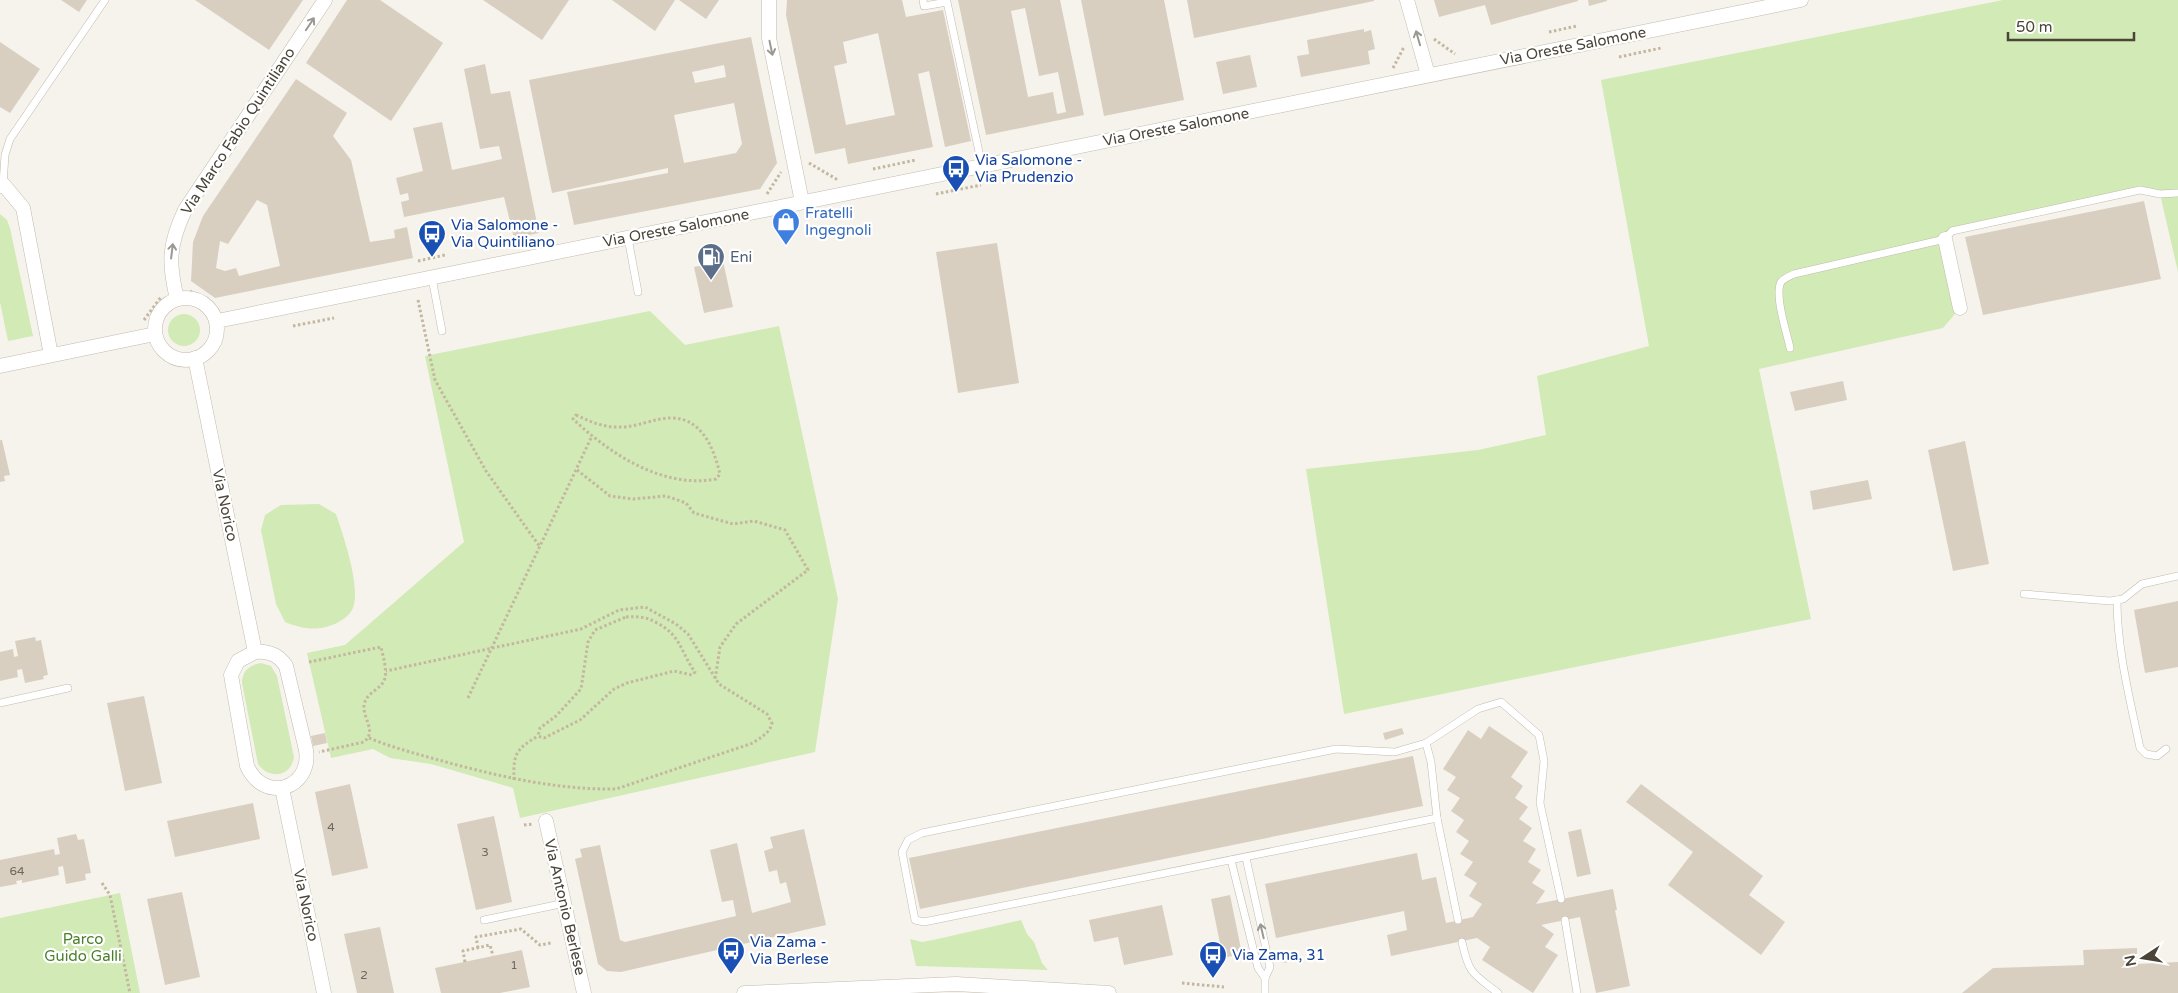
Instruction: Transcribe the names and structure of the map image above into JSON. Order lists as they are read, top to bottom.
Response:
{
  "streets": {
    "street": [
      "Via Oreste Salomone",
      "Via Marco Fabio Quintiliano",
      "Via Norico",
      "Via Antonio Berlese"
    ]
  },
  "crossings": [
    ["Via Oreste Salomone", "Via Marco Fabio Quintiliano"],
    ["Via Oreste Salomone", "Via Norico"],
    ["Via Marco Fabio Quintiliano", "Via Norico"]
  ],
  "one_way": ["Via Marco Fabio Quintiliano"],
  "parks": ["Parco Guido Galli"],
  "places": {
    "bus stop": [
      "Via Salomone - Via Prudenzio",
      "Via Salomone - Via Quintiliano",
      "Via Zama - Via Berlese",
      "Via Zama, 31"
    ],
    "shop": ["Fratelli Ingegnoli"],
    "fuel station": ["Eni"]
  },
  "house_numbers": [
    "4",
    "3",
    "64",
    "1",
    "2"
  ],
  "scale_bar": "50 m",
  "north": "left"
}
